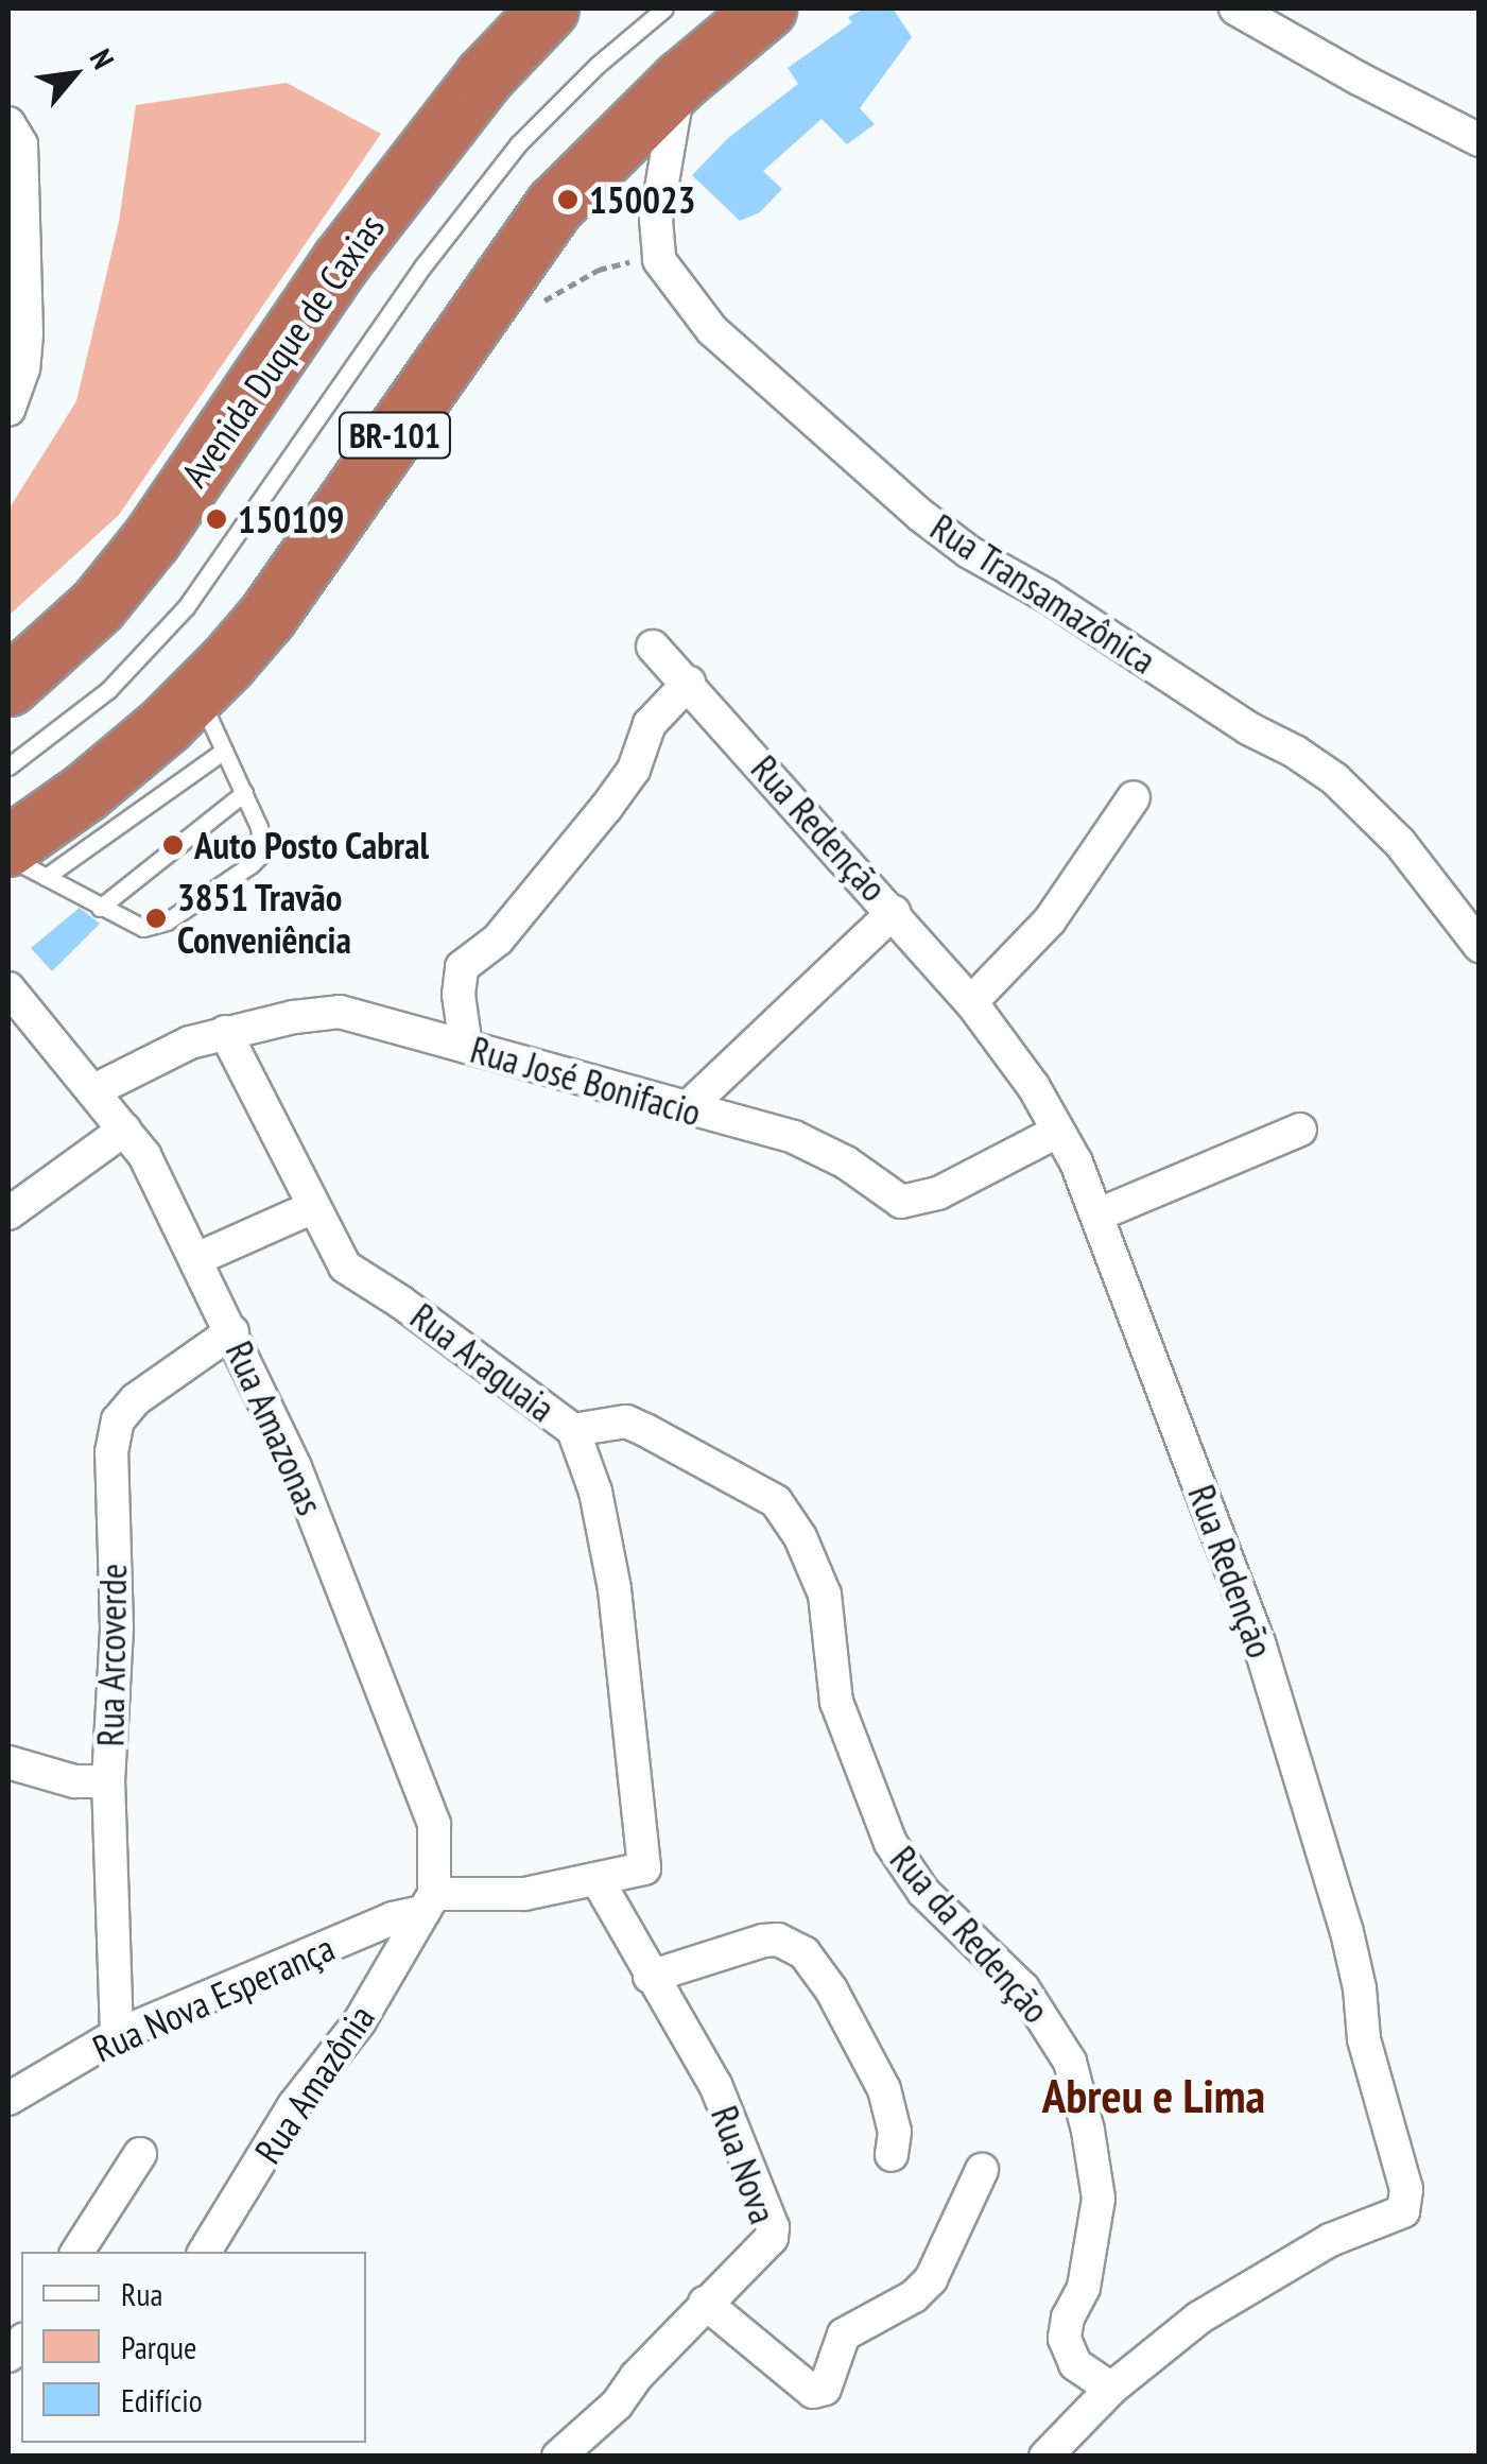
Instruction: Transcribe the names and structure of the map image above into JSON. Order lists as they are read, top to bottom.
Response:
{
  "streets": {
    "highway": ["Avenida Duque de Caxias", "BR-101"],
    "street": [
      "Rua Transamazônica",
      "Rua Redenção",
      "Rua José Bonifacio",
      "Rua Araguaia",
      "Rua Amazonas",
      "Rua Arcoverde",
      "Rua da Redenção",
      "Rua Nova Esperança",
      "Rua Amazônia",
      "Rua Nova"
    ]
  },
  "crossings": [
    ["BR-101", "Rua Transamazônica"],
    ["Rua Redenção", "Rua José Bonifacio"],
    ["Rua Redenção", "Rua da Redenção"],
    ["Rua José Bonifacio", "Rua Araguaia"],
    ["Rua José Bonifacio", "Rua Amazonas"],
    ["Rua Araguaia", "Rua da Redenção"],
    ["Rua Araguaia", "Rua Nova Esperança"],
    ["Rua Amazonas", "Rua Arcoverde"],
    ["Rua Amazonas", "Rua Nova Esperança"],
    ["Rua Amazonas", "Rua Amazônia"],
    ["Rua Arcoverde", "Rua Nova Esperança"],
    ["Rua Nova Esperança", "Rua Amazônia"],
    ["Rua Nova Esperança", "Rua Nova"]
  ],
  "districts": ["Abreu e Lima"],
  "places": [
    "150023",
    "150109",
    "Auto Posto Cabral",
    "3851 Travão Conveniência"
  ],
  "legend": ["Rua", "Parque", "Edifício"],
  "north": "top right"
}
